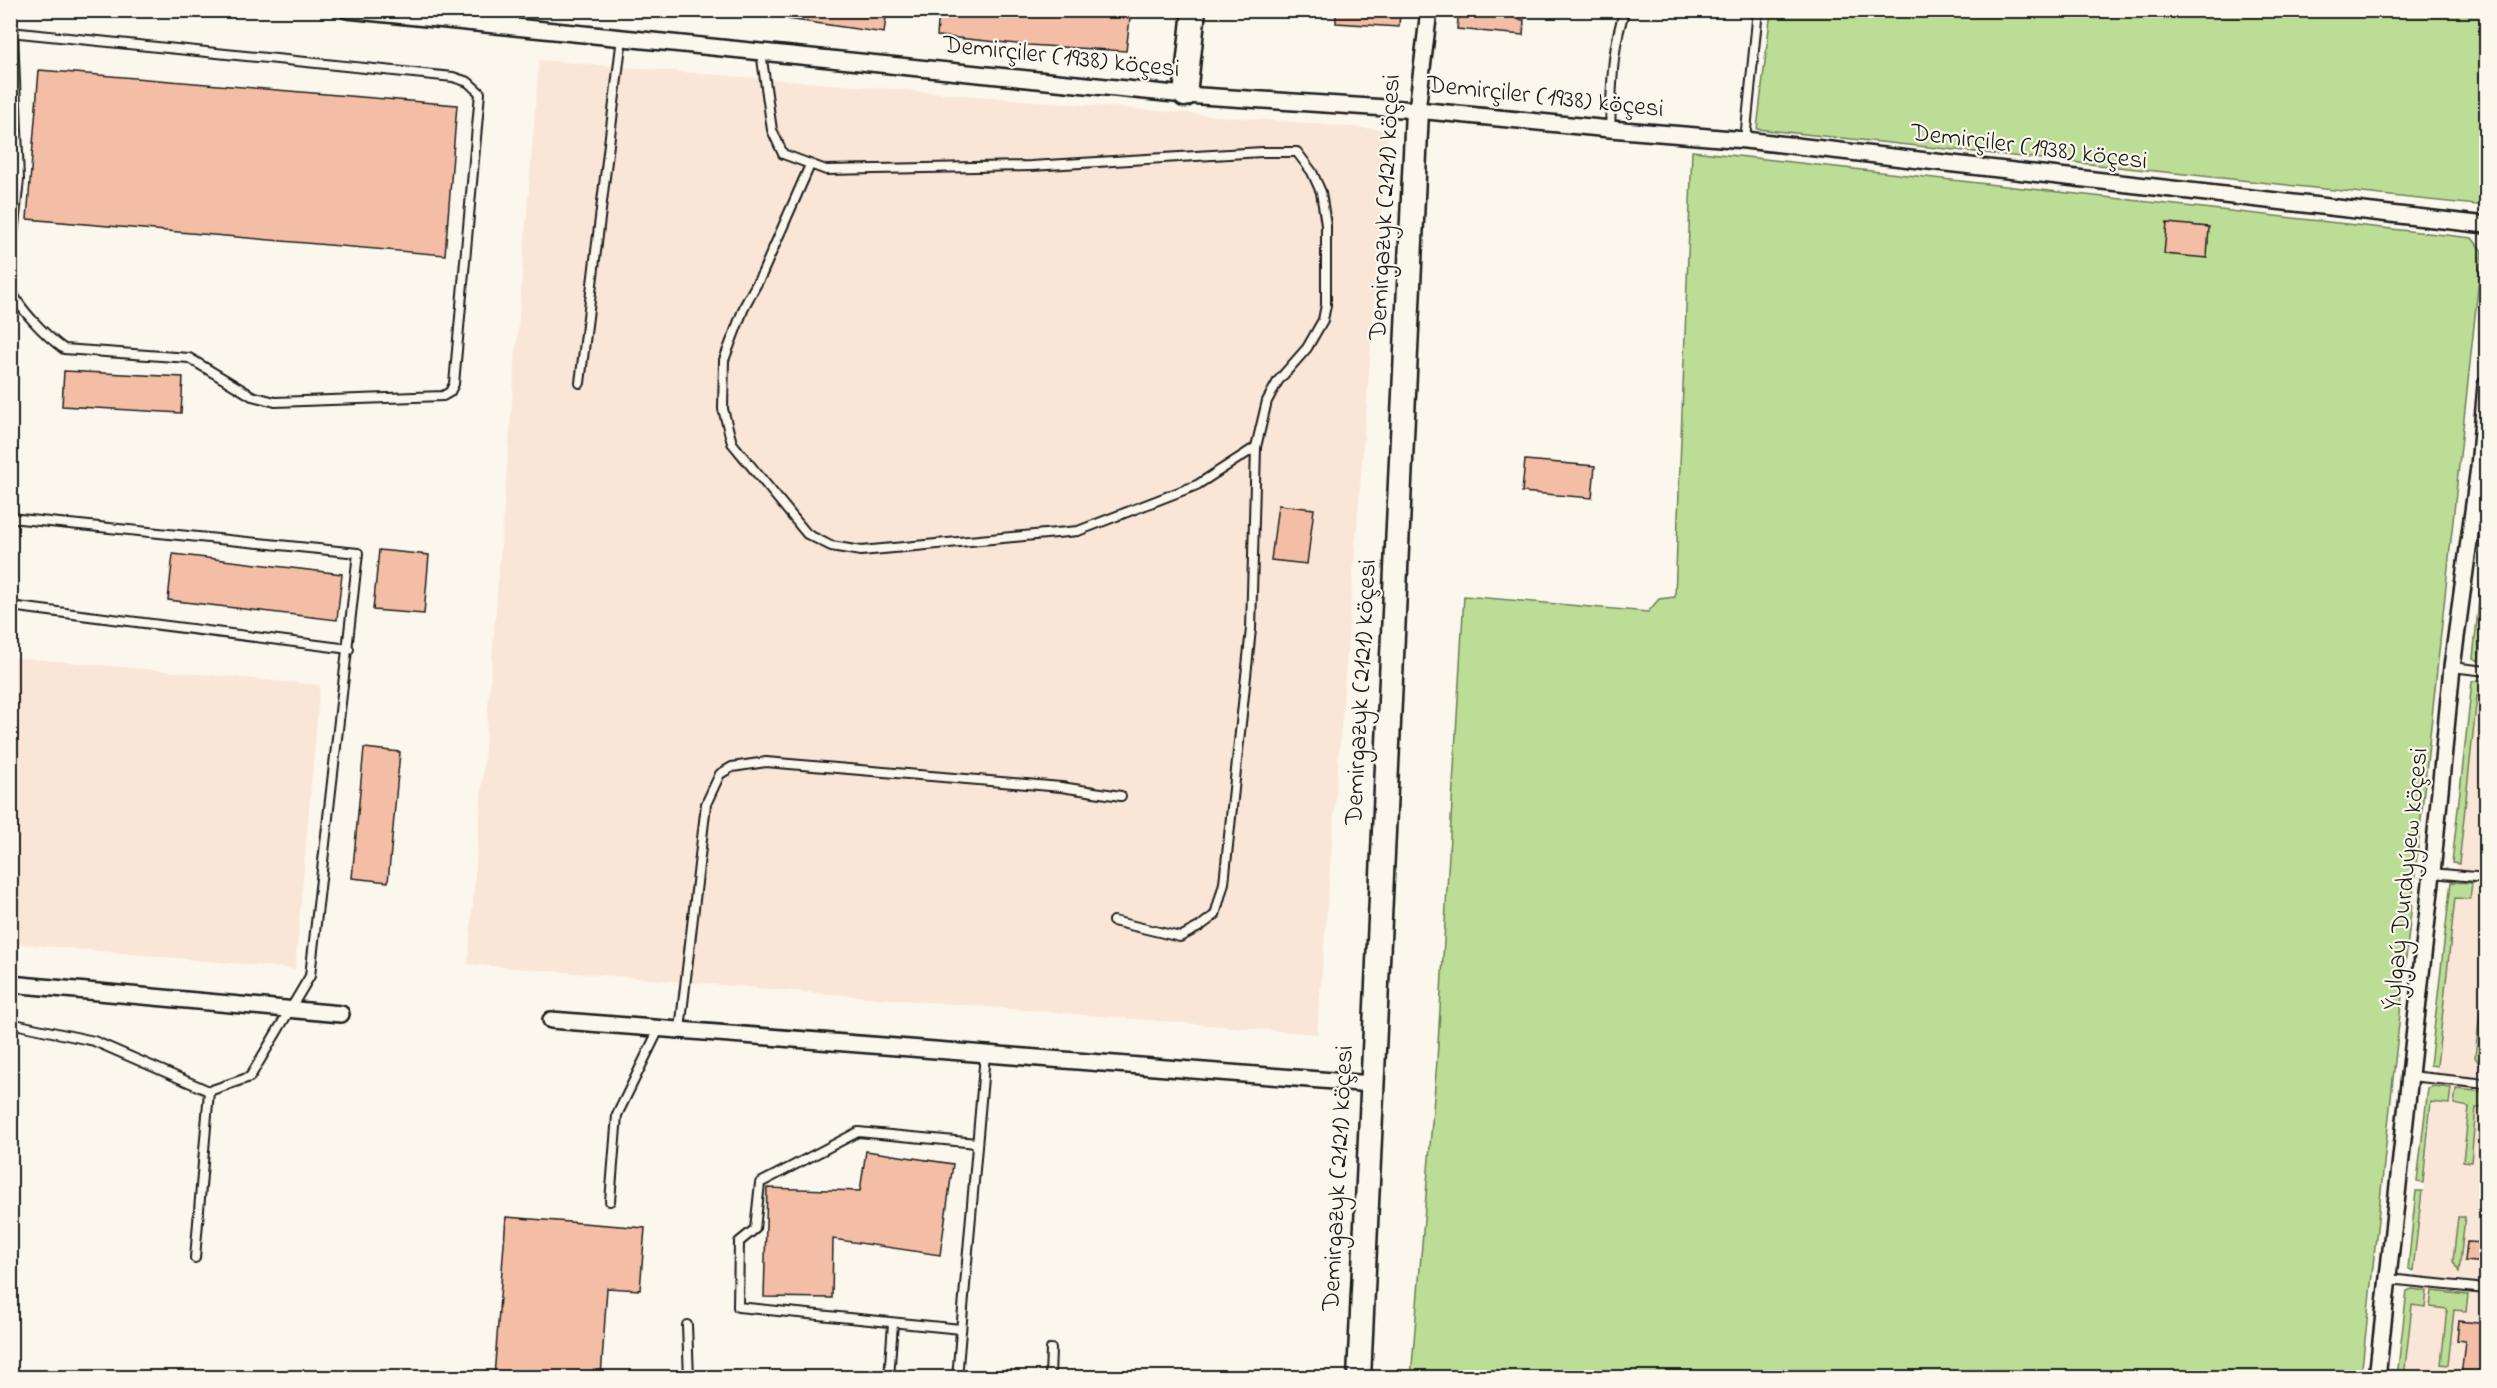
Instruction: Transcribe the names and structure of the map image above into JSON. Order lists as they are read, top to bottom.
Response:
{
  "streets": {
    "street": ["Demirçiler (1938) köçesi", "Demirgazyk (2121) köçesi", "Ýylgaý Durdyýew köçesi"]
  },
  "crossings": [
    ["Demirçiler (1938) köçesi", "Demirgazyk (2121) köçesi"]
  ]
}
